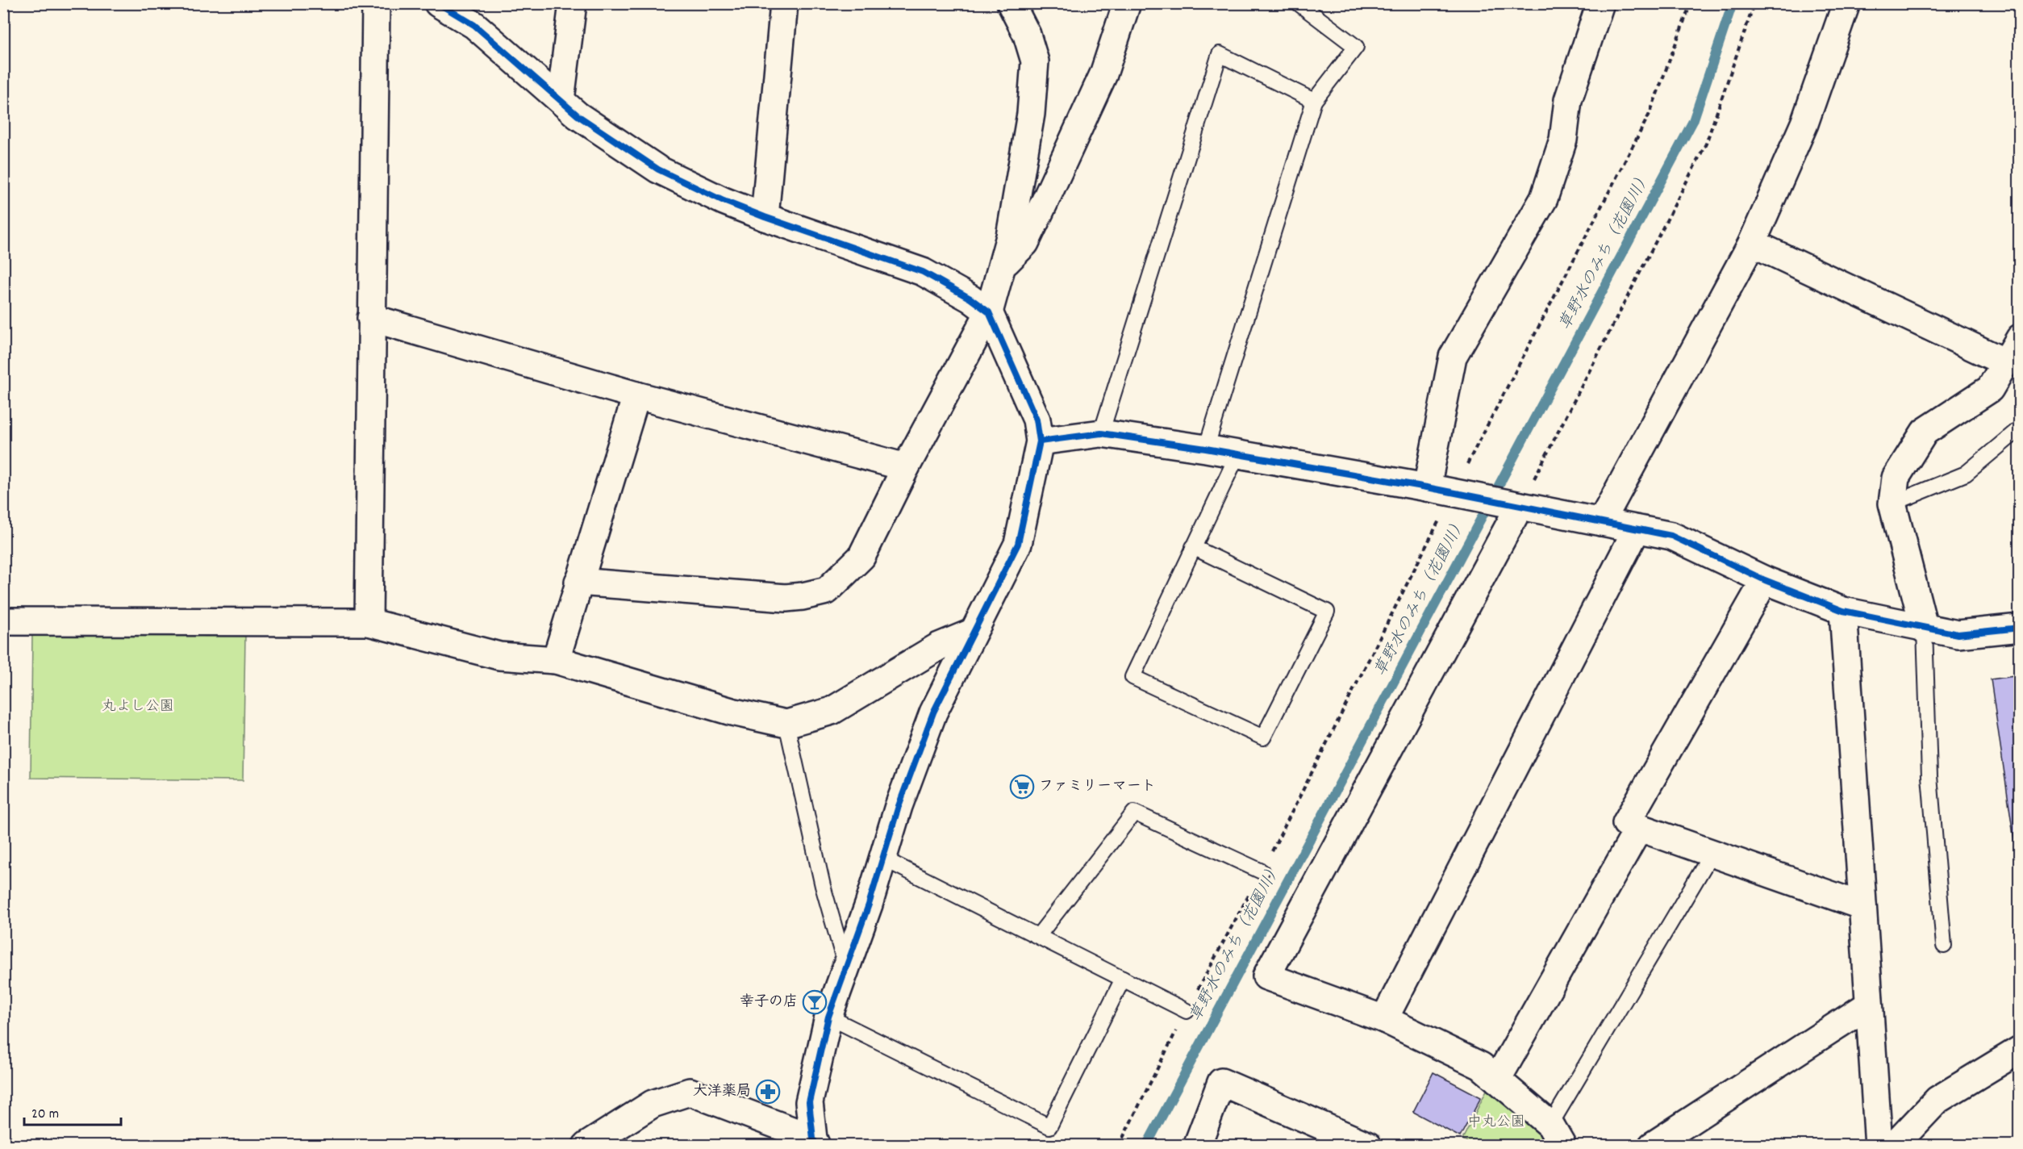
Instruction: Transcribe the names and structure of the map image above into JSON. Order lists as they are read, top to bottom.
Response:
{
  "water": ["草野水のみち（花園川）"],
  "parks": ["丸よし公園", "中丸公園"],
  "places": {
    "supermarket": ["ファミリーマート"],
    "bar": ["幸子の店"],
    "pharmacy": ["大洋薬局"]
  },
  "scale_bar": "20 m"
}
